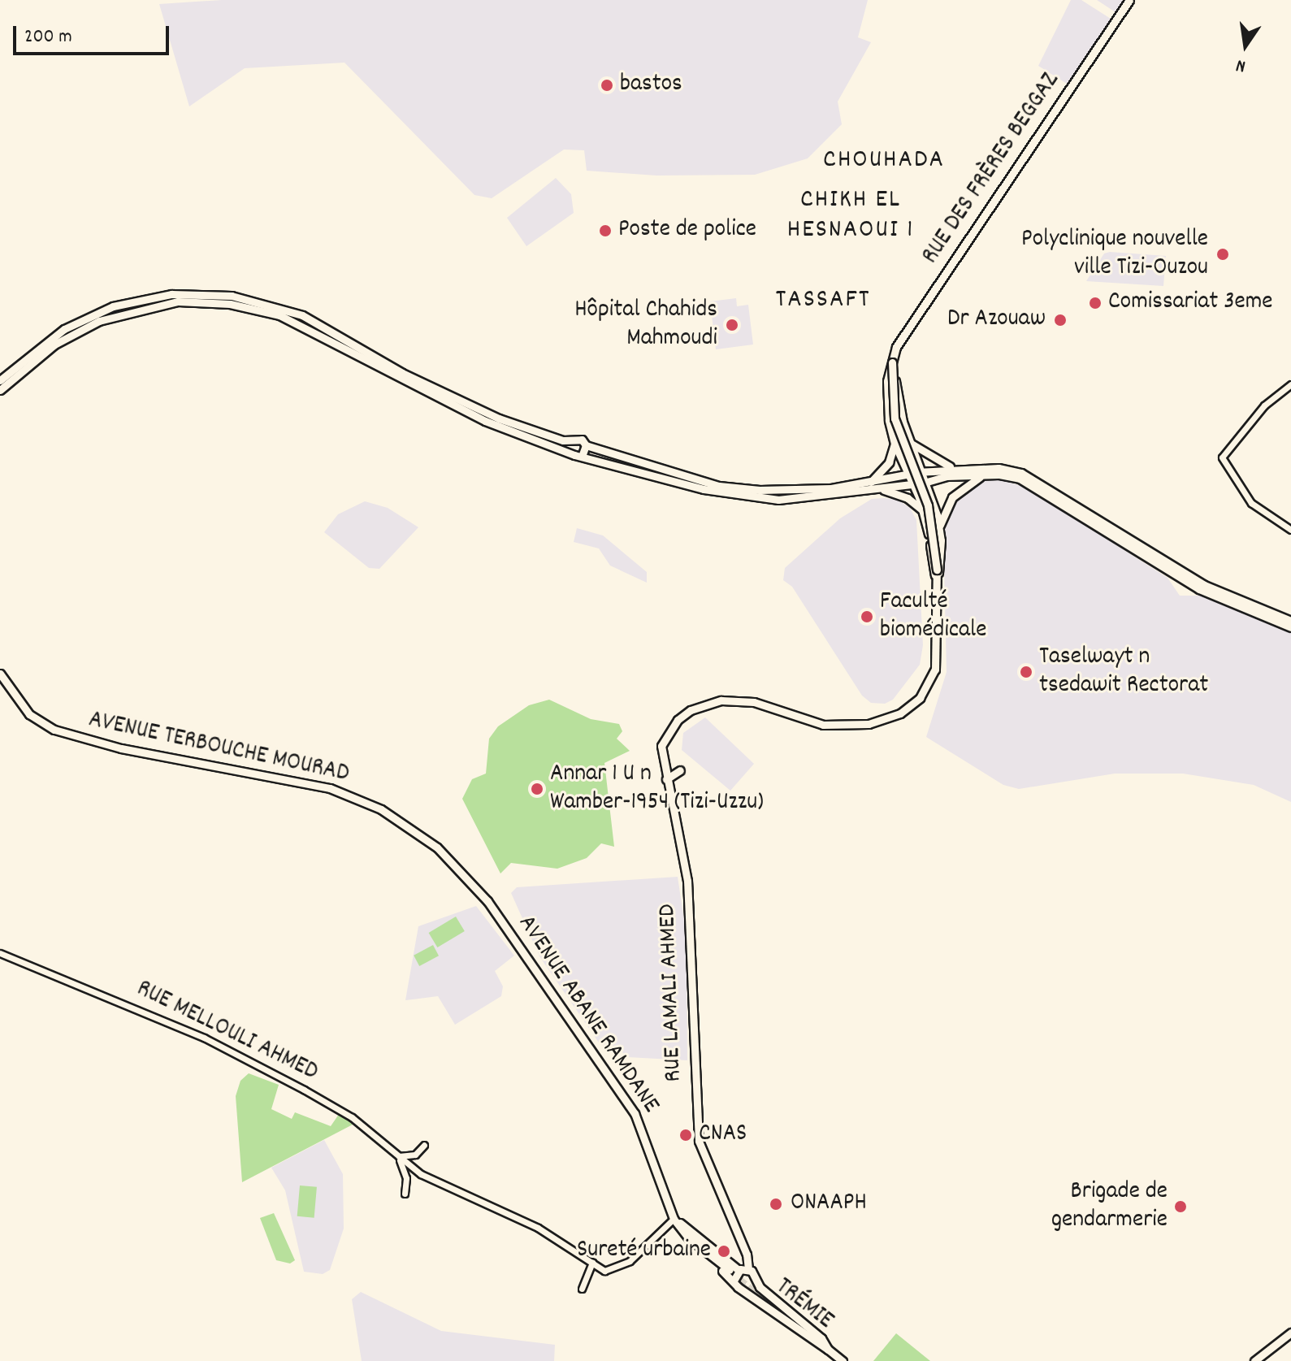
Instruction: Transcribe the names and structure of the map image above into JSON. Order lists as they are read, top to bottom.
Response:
{
  "streets": {
    "main road": [
      "RUE DES FRÈRES BEGGAZ",
      "AVENUE TERBOUCHE MOURAD",
      "RUE LAMALI AHMED",
      "AVENUE ABANE RAMDANE",
      "TRÉMIE"
    ],
    "street": ["RUE MELLOULI AHMED"]
  },
  "crossings": [
    ["AVENUE TERBOUCHE MOURAD", "AVENUE ABANE RAMDANE"],
    ["AVENUE ABANE RAMDANE", "RUE MELLOULI AHMED"]
  ],
  "districts": ["CHOUHADA", "CHIKH EL HESNAOUI 1", "TASSAFT"],
  "places": [
    "bastos",
    "Poste de police",
    "Polyclinique nouvelle ville Tizi-Ouzou",
    "Comissariat 3eme",
    "Dr Azouaw",
    "Hôpital Chahids Mahmoudi",
    "Faculté biomédicale",
    "Taselwayt n tsedawit Rectorat",
    "Annar 1 U n Wamber-1954 (Tizi-Uzzu)",
    "CNAS",
    "ONAAPH",
    "Brigade de gendarmerie",
    "Sureté urbaine"
  ],
  "scale_bar": "200 m",
  "north": "bottom"
}
